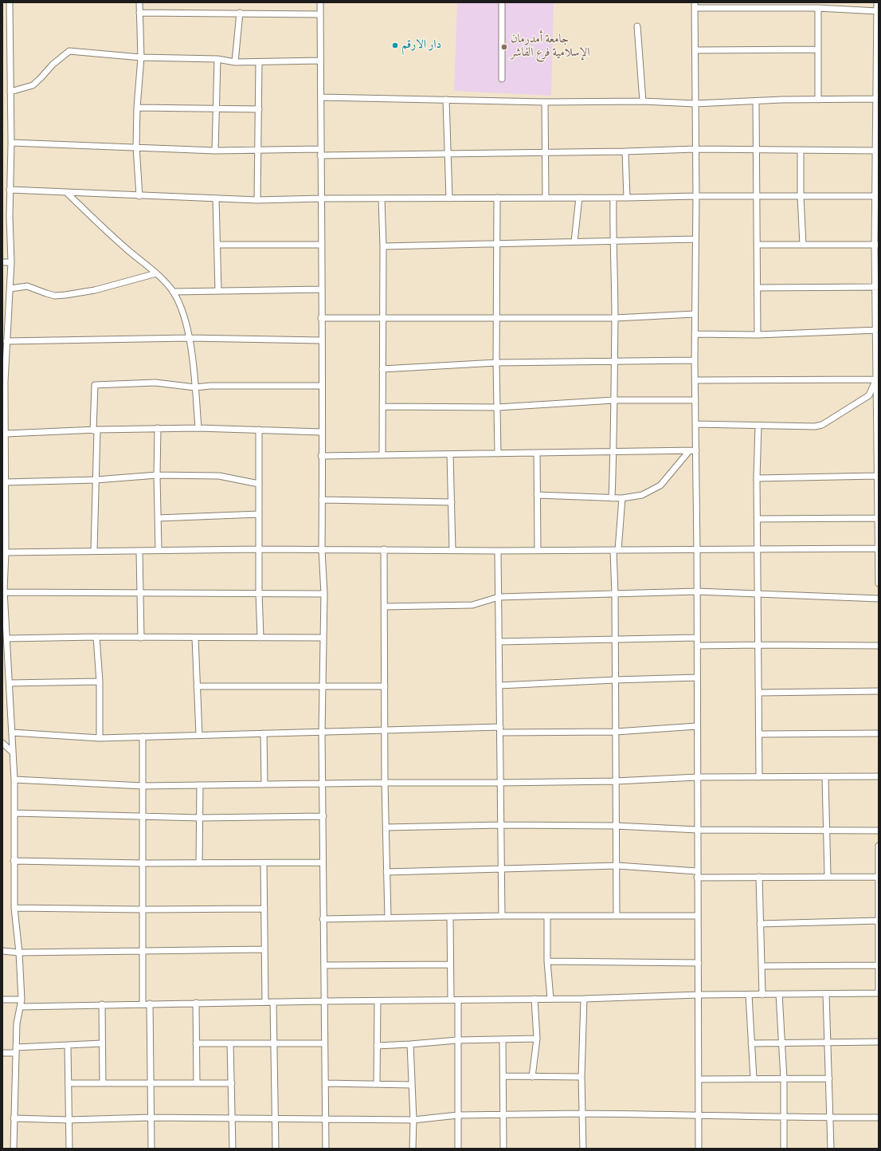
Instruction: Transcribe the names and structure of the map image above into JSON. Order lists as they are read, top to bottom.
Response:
{
  "places": ["دار الارقم", "جامعة أمدرمان الإسلامية فرع الفاشر"]
}
